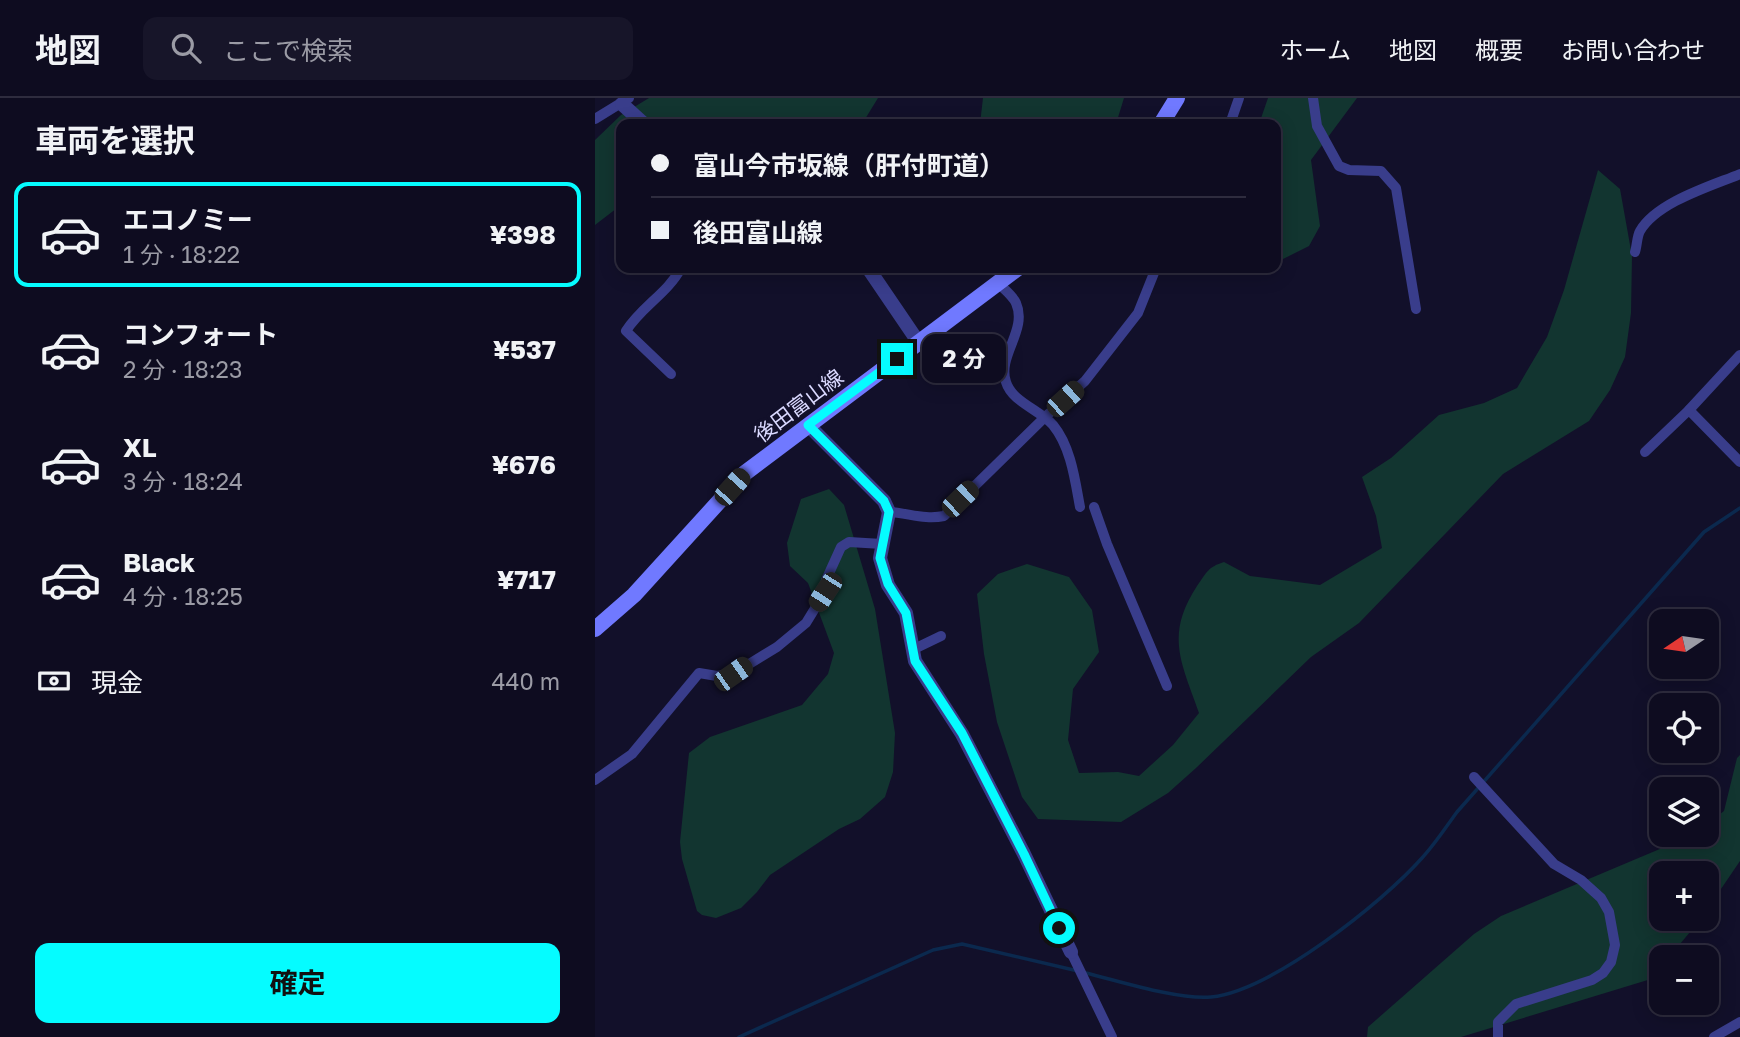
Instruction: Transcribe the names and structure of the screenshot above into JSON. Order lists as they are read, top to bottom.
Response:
{
  "streets": {
    "main road": ["後田富山線"]
  },
  "north": "left",
  "page": {
    "header": "地図",
    "search": "ここで検索",
    "nav": [
      "ホーム",
      "地図",
      "概要",
      "お問い合わせ"
    ],
    "heading": "車両を選択",
    "banner": ["富山今市坂線（肝付町道）", "後田富山線"],
    "list": [
      {
        "name": "エコノミー",
        "note": "1 分 · 18:22",
        "value": "¥398"
      },
      {
        "name": "コンフォート",
        "note": "2 分 · 18:23",
        "value": "¥537"
      },
      {
        "name": "XL",
        "note": "3 分 · 18:24",
        "value": "¥676"
      },
      {
        "name": "Black",
        "note": "4 分 · 18:25",
        "value": "¥717"
      }
    ],
    "bubble": "2 分",
    "map_buttons": ["+", "−"],
    "pay": ["現金", "440 m"],
    "buttons": "確定"
  }
}
